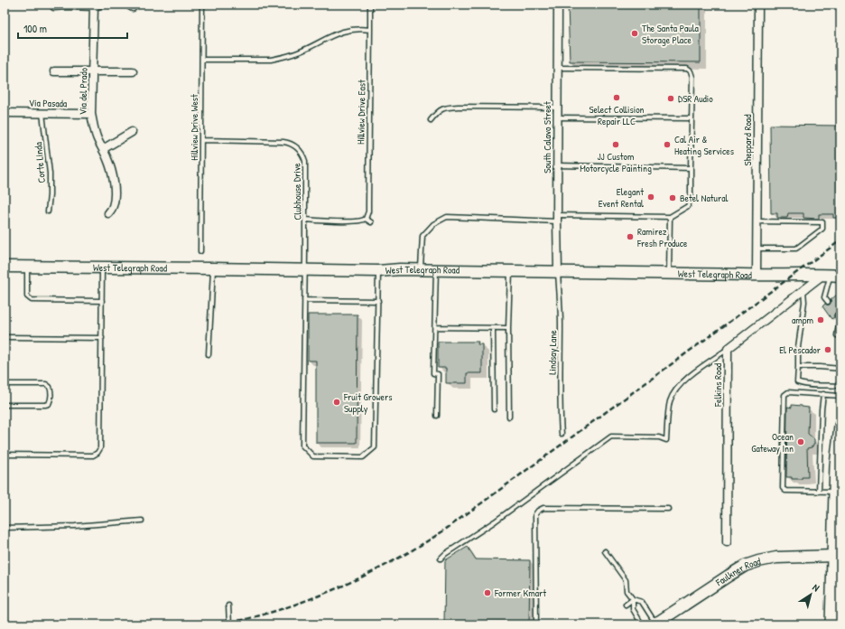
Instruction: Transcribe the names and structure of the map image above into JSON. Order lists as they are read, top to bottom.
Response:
{
  "streets": {
    "main road": ["West Telegraph Road", "Faulkner Road"],
    "street": [
      "Via del Prado",
      "Via Pasada",
      "South Calavo Street",
      "Sheppard Road",
      "Felkins Road"
    ],
    "lane": [
      "Hillview Drive East",
      "Hillview Drive West",
      "Corte Linda",
      "Clubhouse Drive",
      "Lindsay Lane"
    ]
  },
  "crossings": [
    ["Via del Prado", "Via Pasada"],
    ["Via Pasada", "Corte Linda"],
    ["Hillview Drive West", "Clubhouse Drive"],
    ["South Calavo Street", "West Telegraph Road"],
    ["South Calavo Street", "Lindsay Lane"],
    ["Sheppard Road", "West Telegraph Road"],
    ["Clubhouse Drive", "West Telegraph Road"],
    ["West Telegraph Road", "Lindsay Lane"]
  ],
  "places": [
    "The Santa Paula Storage Place",
    "Select Collision Repair LLC",
    "DSR Audio",
    "JJ Custom Motorcycle Painting",
    "Cal Air & Heating Services",
    "Elegant Event Rental",
    "Betel Natural",
    "Ramirez Fresh Produce",
    "ampm",
    "El Pescador",
    "Fruit Growers Supply",
    "Ocean Gateway Inn",
    "Former Kmart"
  ],
  "scale_bar": "100 m",
  "north": "top right"
}
